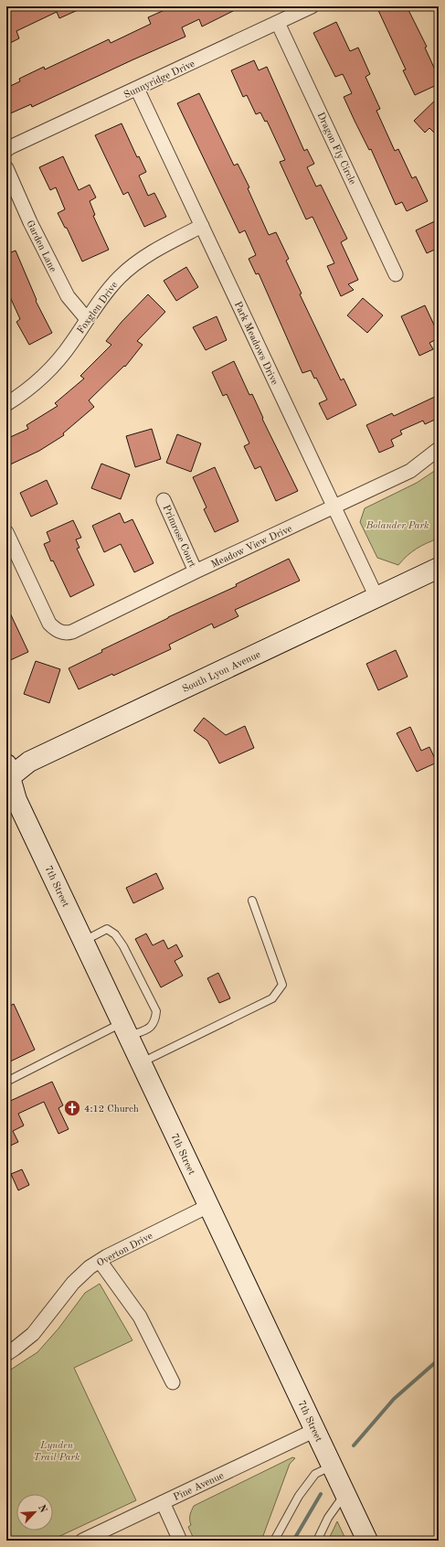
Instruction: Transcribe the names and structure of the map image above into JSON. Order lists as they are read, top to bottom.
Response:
{
  "streets": {
    "street": [
      "Sunnyridge Drive",
      "Dragon Fly Circle",
      "Garden Lane",
      "Foxglen Drive",
      "Park Meadows Drive",
      "Primrose Court",
      "Meadow View Drive",
      "South Lyon Avenue",
      "7th Street",
      "Overton Drive",
      "Pine Avenue"
    ]
  },
  "crossings": [
    ["Sunnyridge Drive", "Dragon Fly Circle"],
    ["Sunnyridge Drive", "Park Meadows Drive"],
    ["Garden Lane", "Foxglen Drive"],
    ["Foxglen Drive", "Park Meadows Drive"],
    ["Park Meadows Drive", "Meadow View Drive"],
    ["Park Meadows Drive", "South Lyon Avenue"],
    ["Primrose Court", "Meadow View Drive"],
    ["South Lyon Avenue", "7th Street"],
    ["7th Street", "Overton Drive"],
    ["7th Street", "Pine Avenue"]
  ],
  "parks": ["Bolander Park", "Lynden Trail Park"],
  "places": {
    "church": ["4:12 Church"]
  },
  "north": "top right"
}
